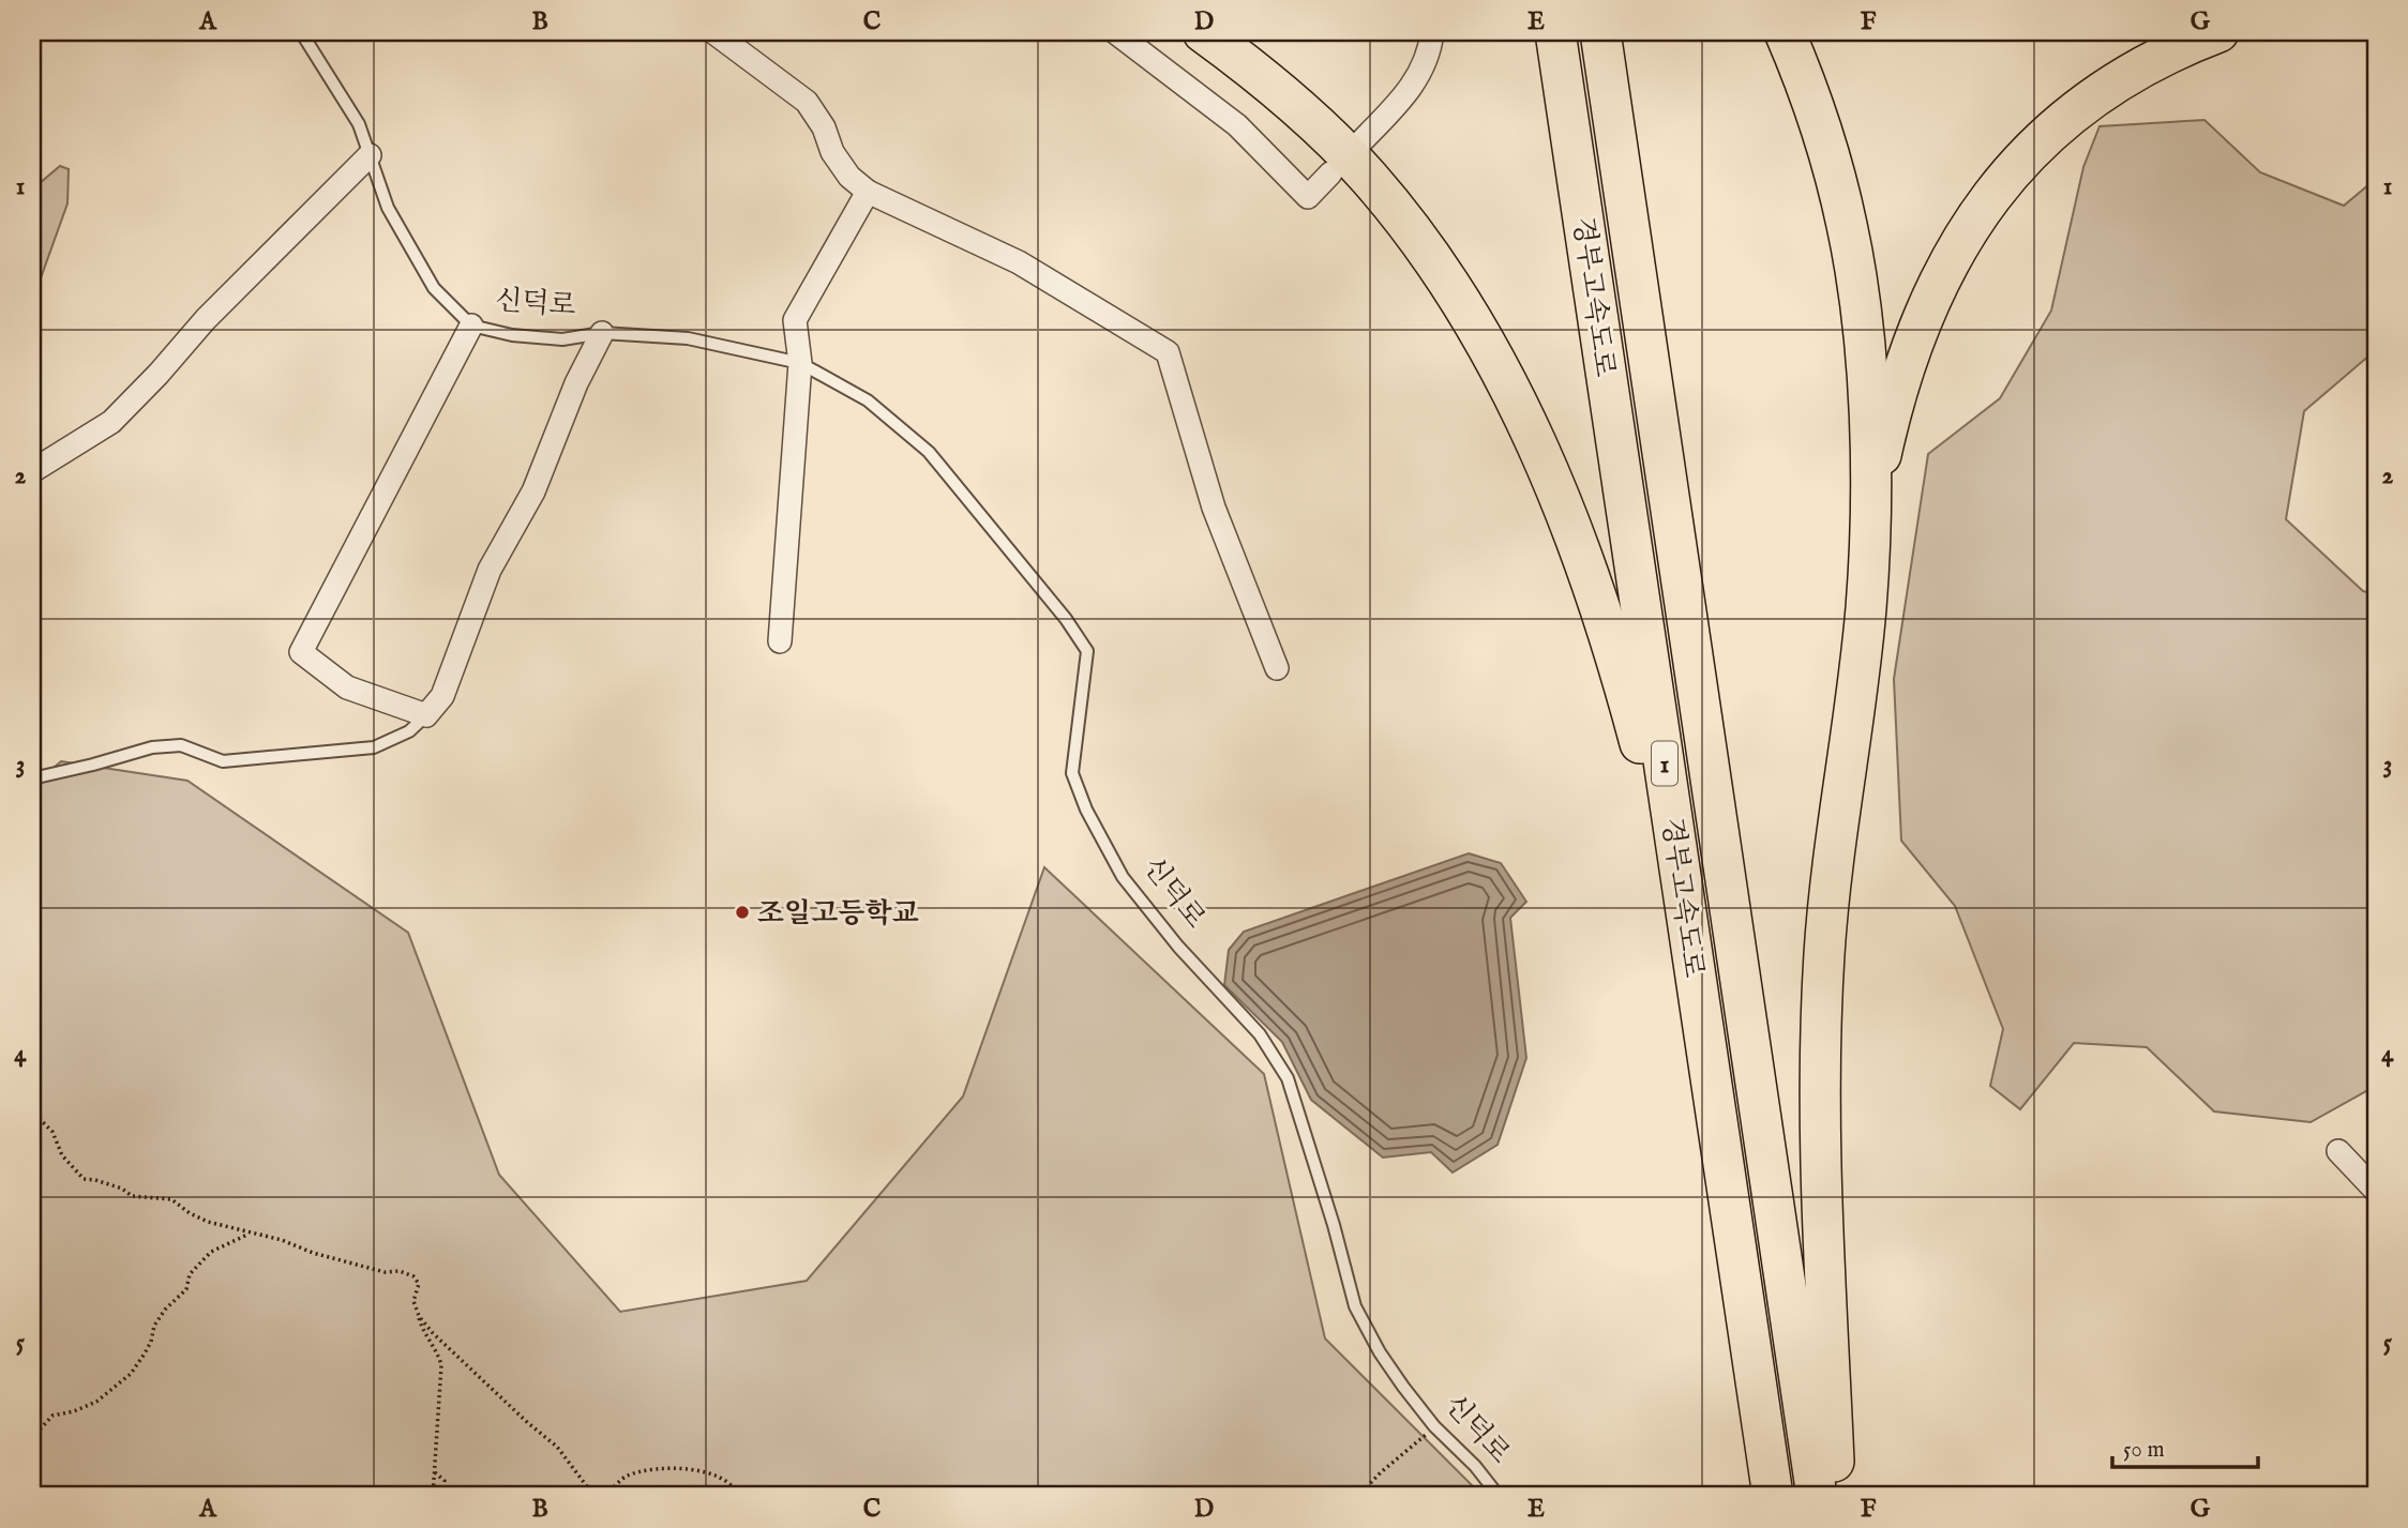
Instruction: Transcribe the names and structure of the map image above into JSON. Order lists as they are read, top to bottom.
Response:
{
  "streets": {
    "highway": ["경부고속도로", "1"],
    "lane": ["신덕로"]
  },
  "places": ["조일고등학교"],
  "scale_bar": "50 m",
  "grid": {
    "columns": [
      "A",
      "B",
      "C",
      "D",
      "E",
      "F",
      "G"
    ],
    "rows": [
      "1",
      "2",
      "3",
      "4",
      "5"
    ]
  }
}
